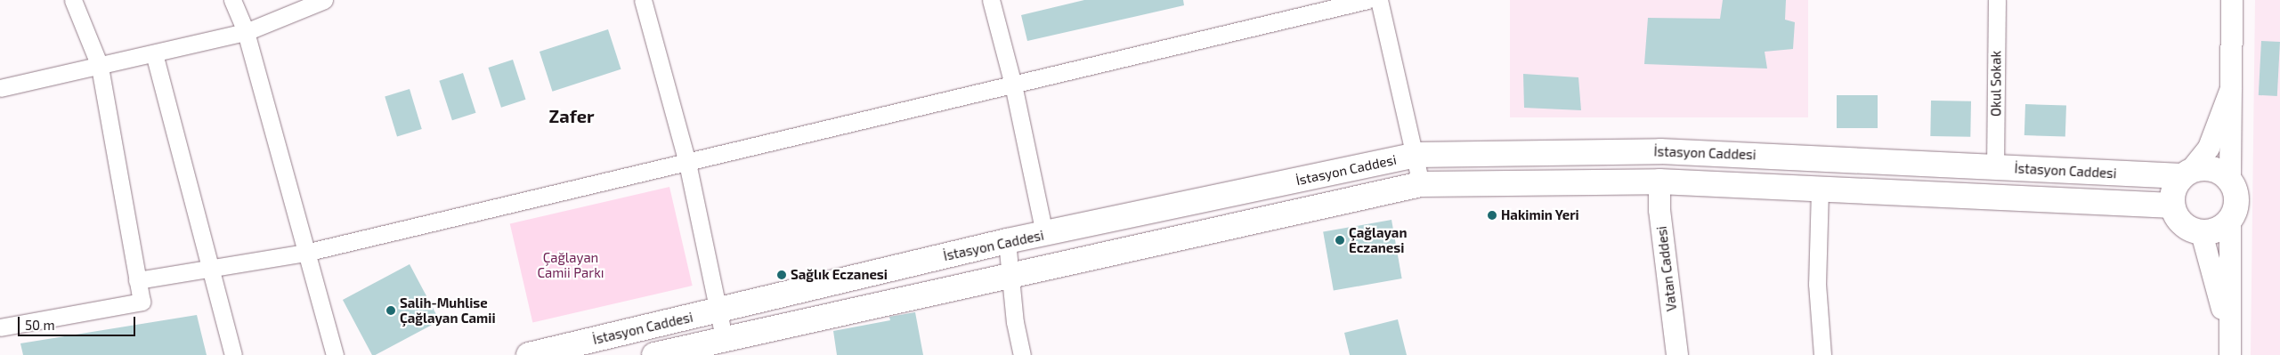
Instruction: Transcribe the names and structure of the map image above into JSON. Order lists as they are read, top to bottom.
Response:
{
  "streets": {
    "main road": ["İstasyon Caddesi"],
    "street": ["Okul Sokak", "Vatan Caddesi"]
  },
  "crossings": [
    ["Okul Sokak", "İstasyon Caddesi"],
    ["İstasyon Caddesi", "Vatan Caddesi"]
  ],
  "districts": ["Zafer"],
  "parks": ["Çağlayan Camii Parkı"],
  "places": [
    "Hakimin Yeri",
    "Çağlayan Eczanesi",
    "Sağlık Eczanesi",
    "Salih-Muhlise Çağlayan Camii"
  ],
  "scale_bar": "50 m"
}
